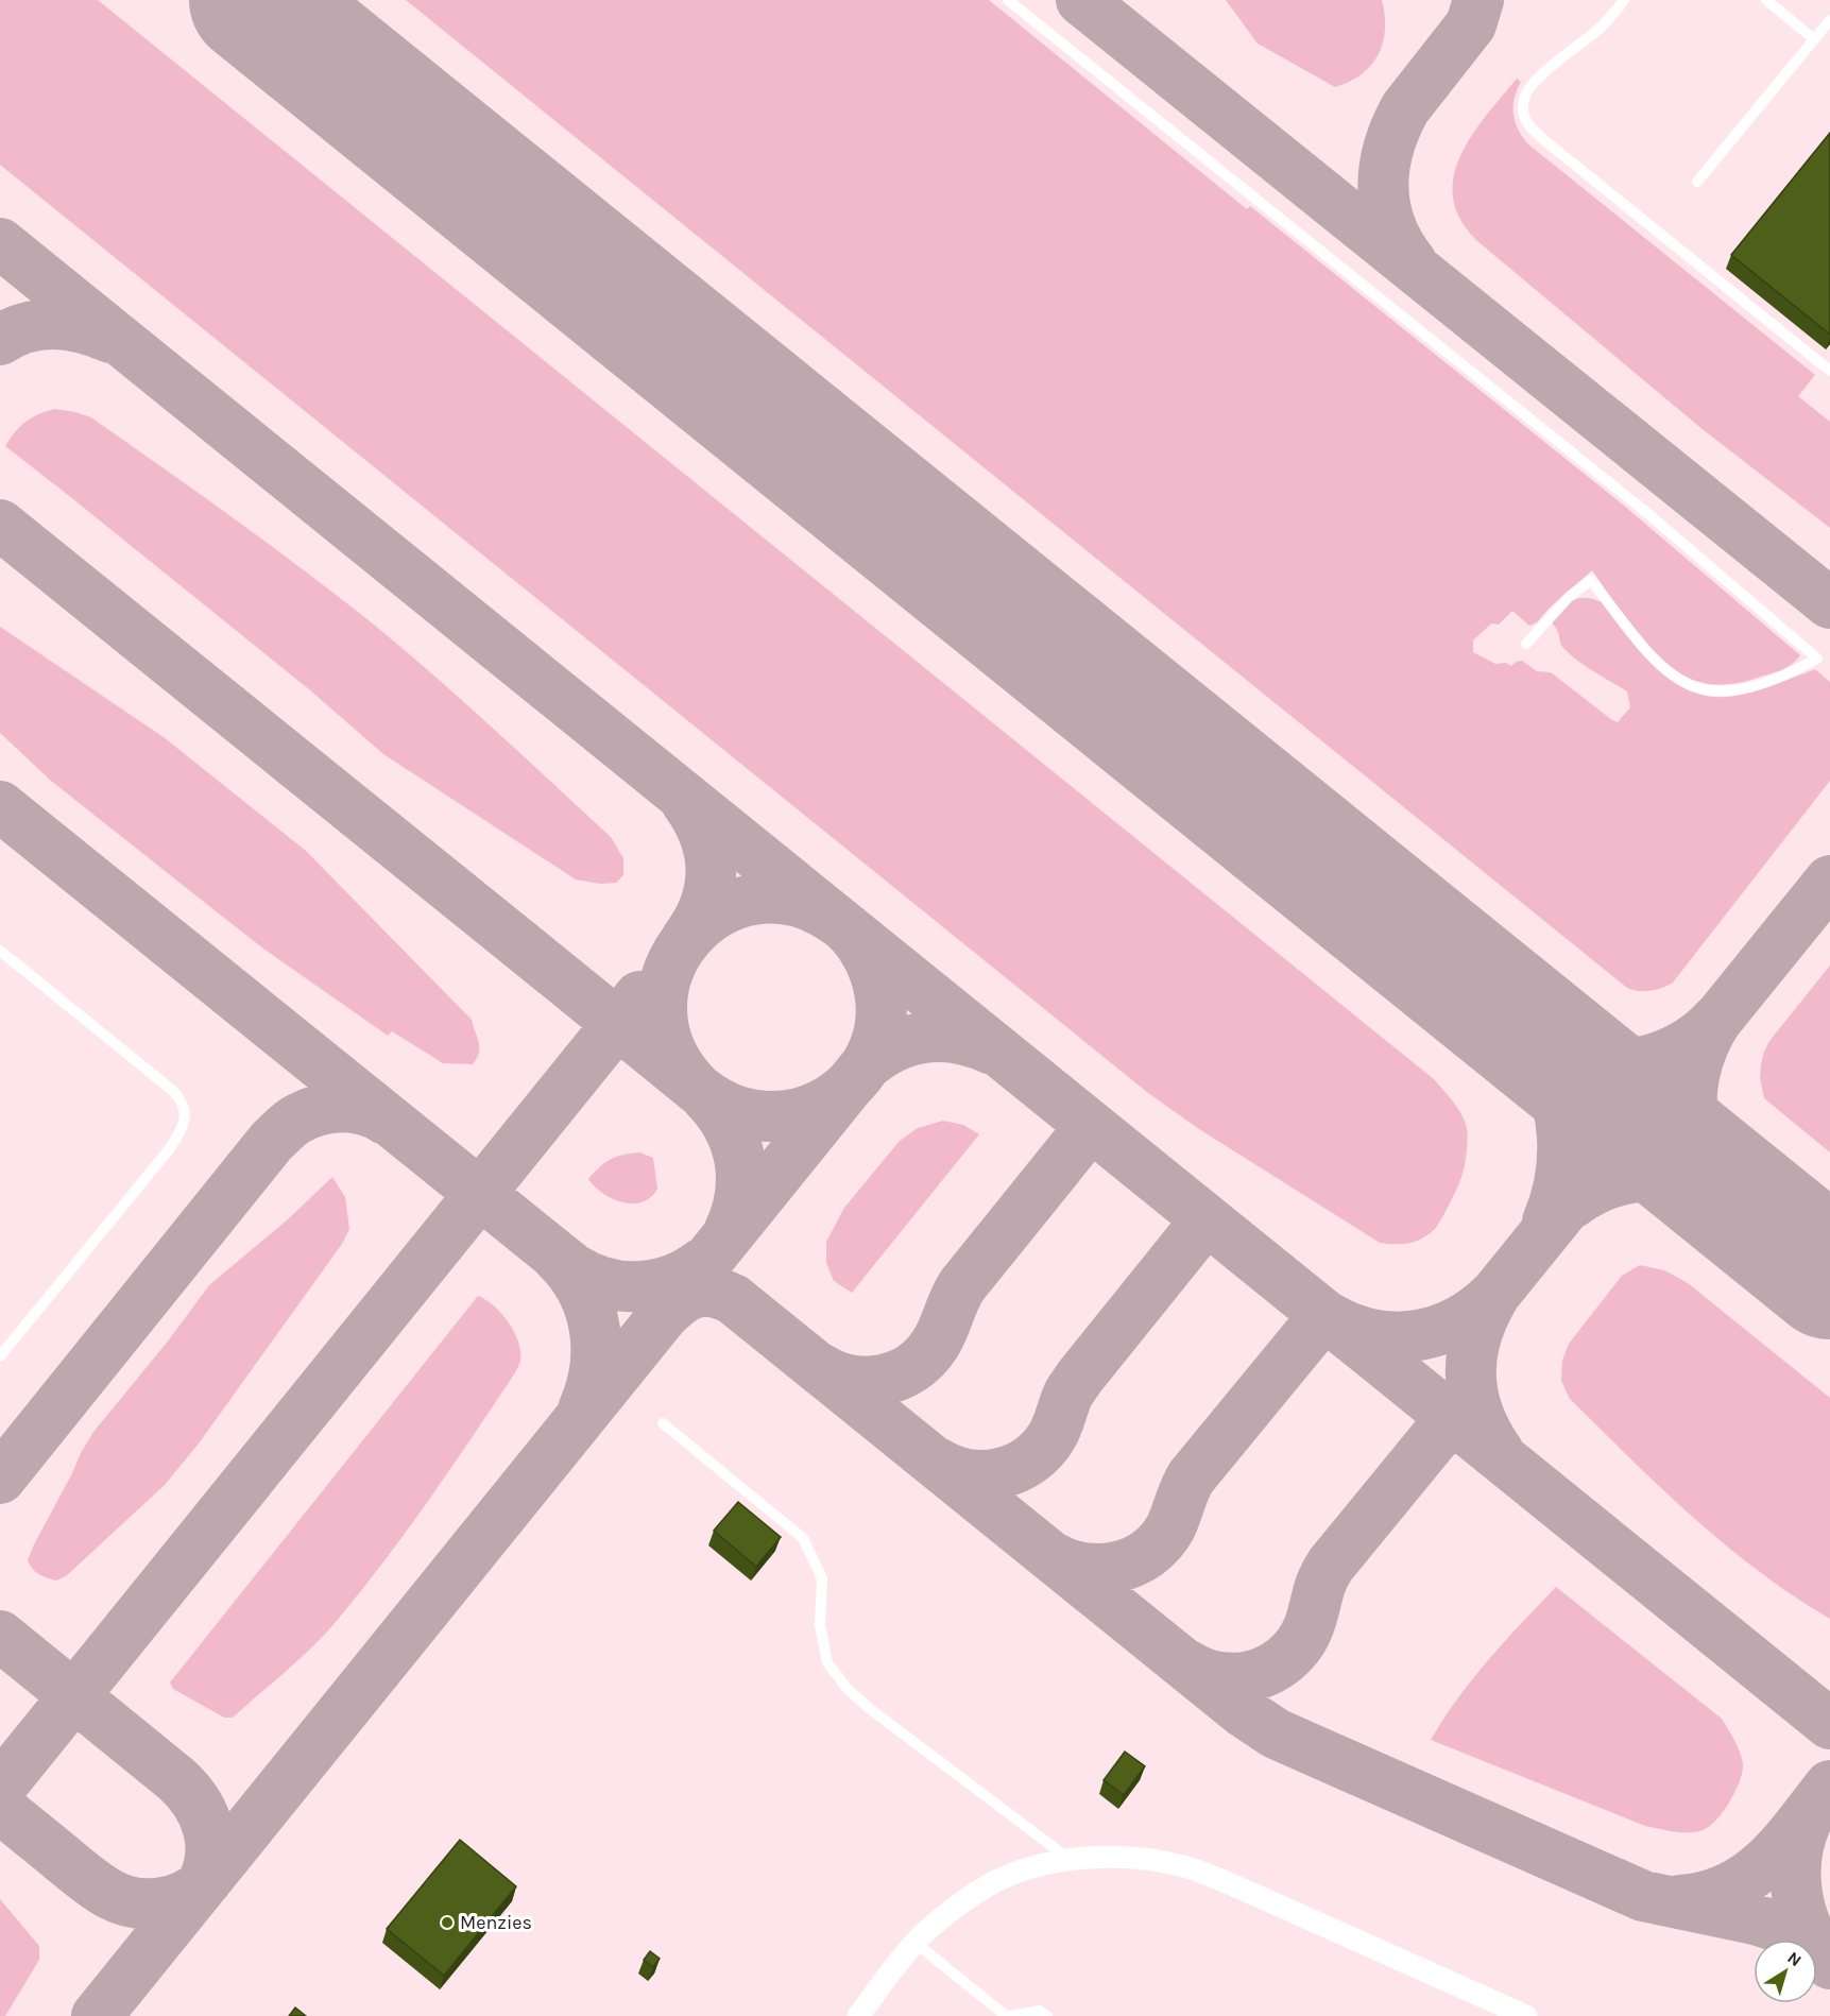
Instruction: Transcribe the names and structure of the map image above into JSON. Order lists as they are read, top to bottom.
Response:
{
  "places": ["Menzies"],
  "north": "top right"
}
